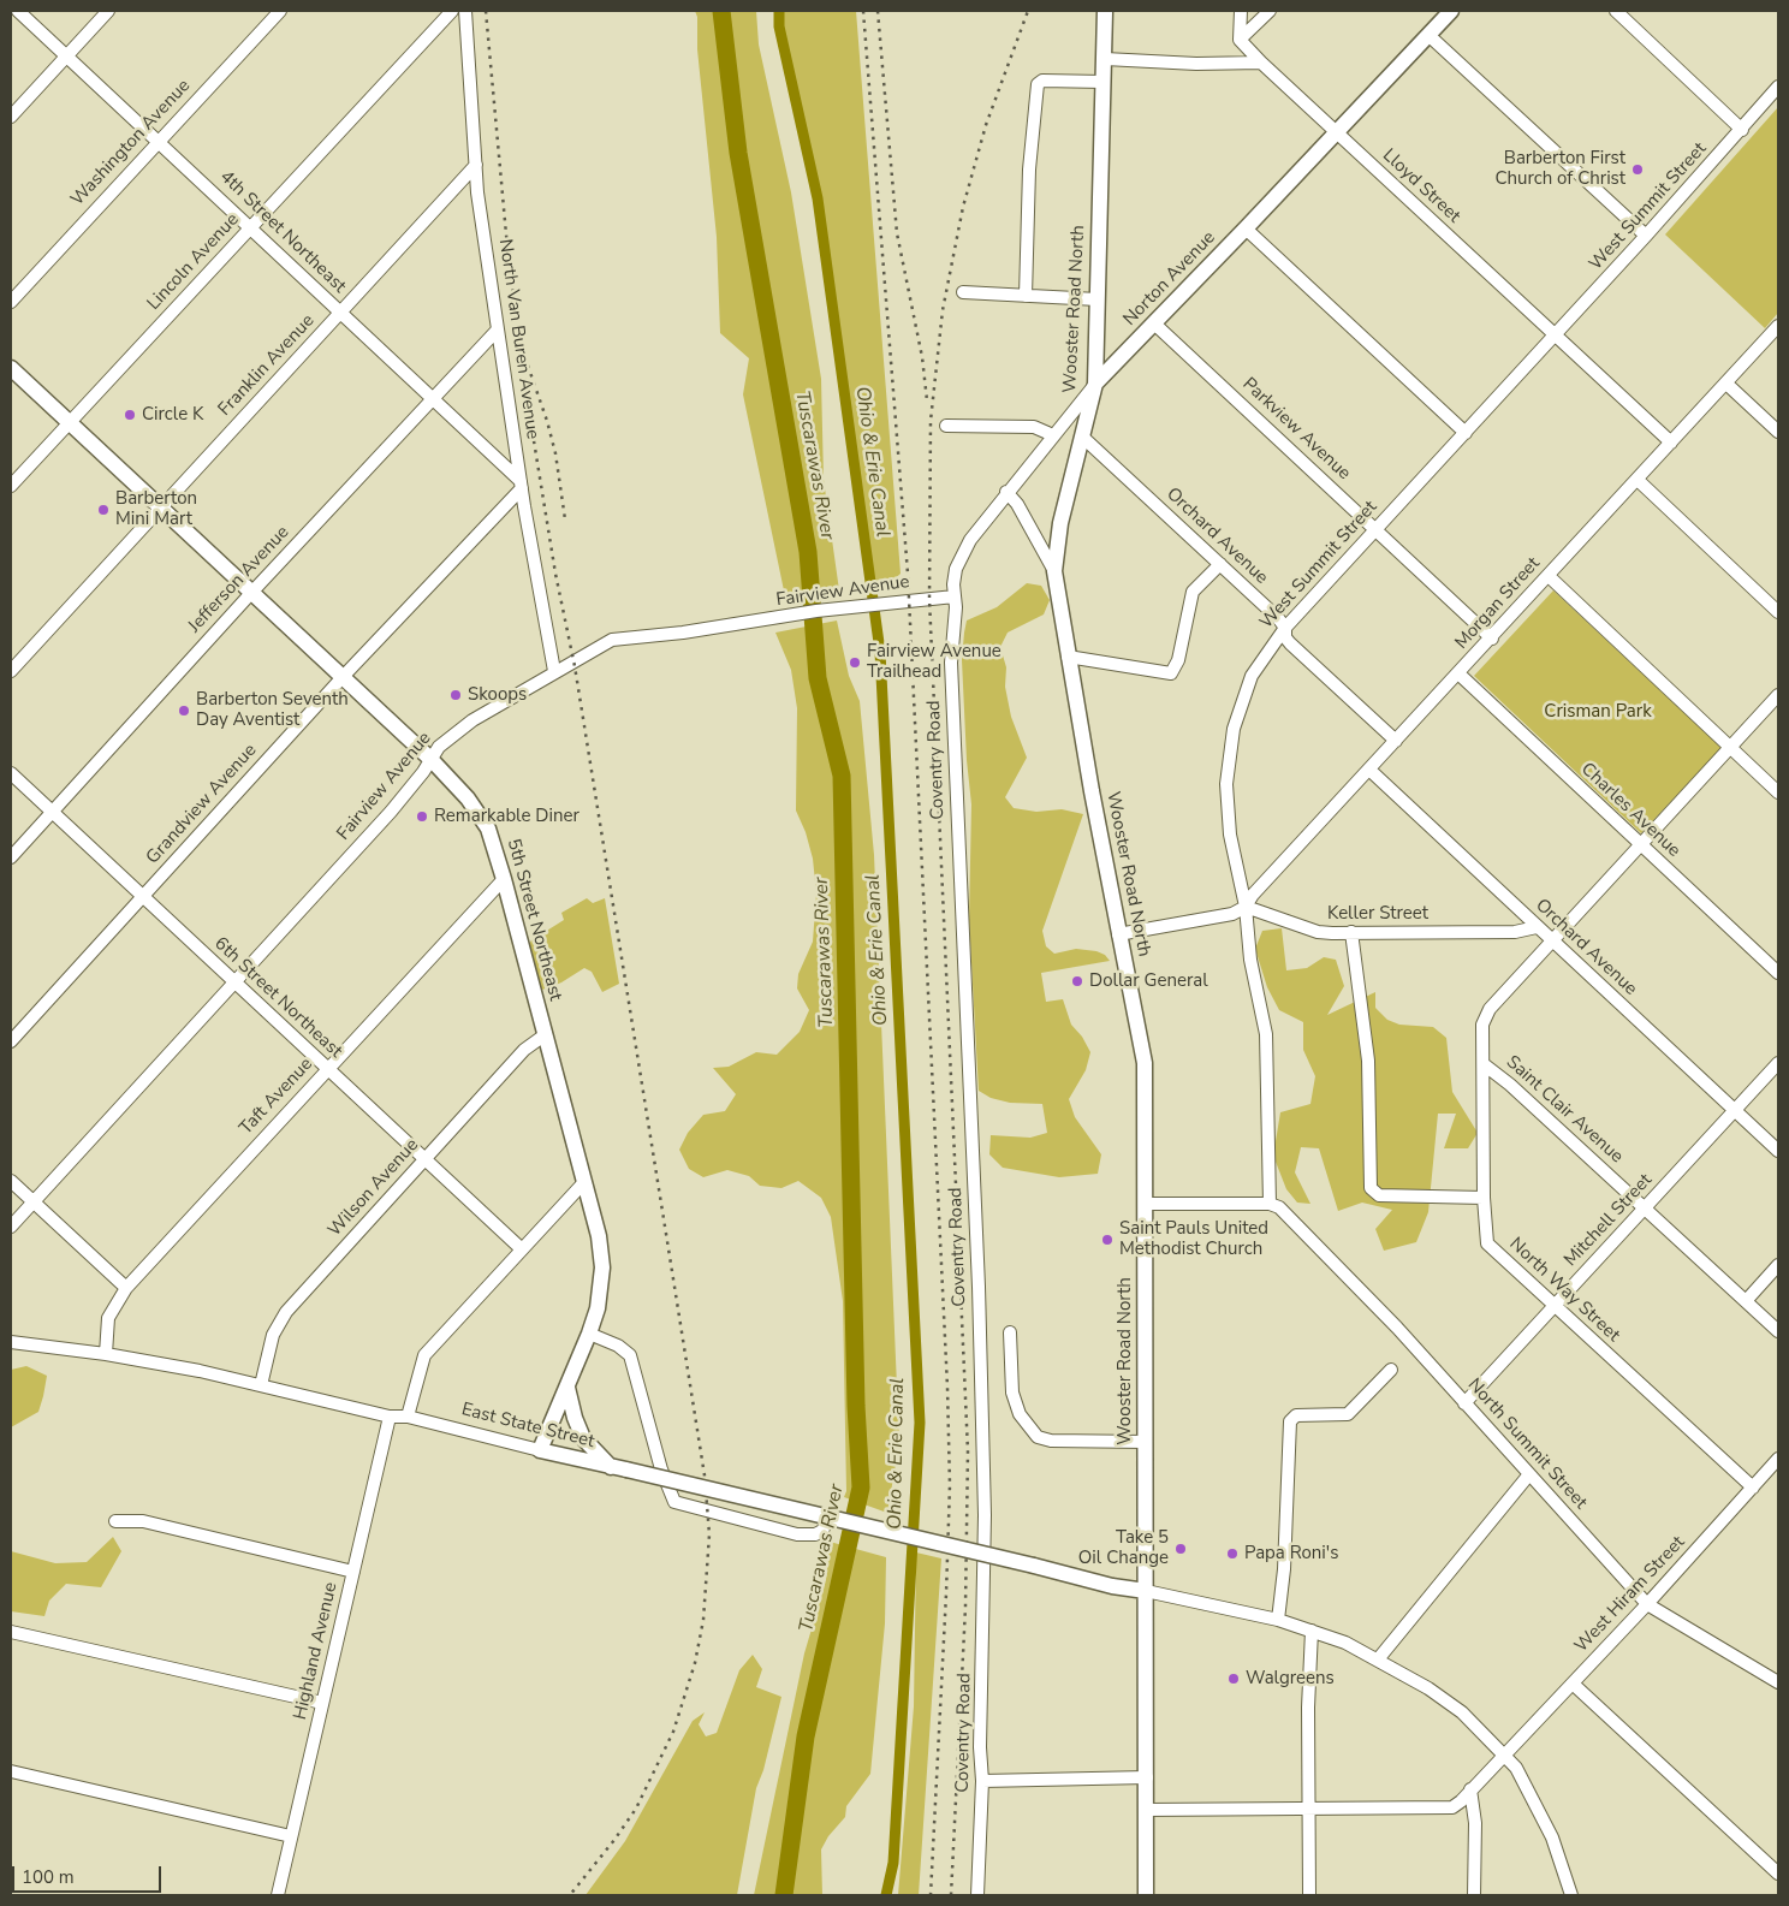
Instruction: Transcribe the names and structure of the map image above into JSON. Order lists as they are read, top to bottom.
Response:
{
  "streets": {
    "main road": [
      "Norton Avenue",
      "Wooster Road North",
      "5th Street Northeast",
      "East State Street"
    ],
    "street": [
      "Washington Avenue",
      "Lloyd Street",
      "West Summit Street",
      "4th Street Northeast",
      "Lincoln Avenue",
      "North Van Buren Avenue",
      "Franklin Avenue",
      "Parkview Avenue",
      "Orchard Avenue",
      "Jefferson Avenue",
      "Fairview Avenue",
      "Morgan Street",
      "Coventry Road",
      "Grandview Avenue",
      "Charles Avenue",
      "Keller Street",
      "6th Street Northeast",
      "Taft Avenue",
      "Saint Clair Avenue",
      "Wilson Avenue",
      "Mitchell Street",
      "North Way Street",
      "North Summit Street",
      "West Hiram Street",
      "Highland Avenue"
    ]
  },
  "crossings": [
    ["Washington Avenue", "4th Street Northeast"],
    ["Lloyd Street", "West Summit Street"],
    ["Lloyd Street", "Norton Avenue"],
    ["Lloyd Street", "Morgan Street"],
    ["West Summit Street", "Parkview Avenue"],
    ["West Summit Street", "Orchard Avenue"],
    ["West Summit Street", "Morgan Street"],
    ["West Summit Street", "Keller Street"],
    ["West Summit Street", "North Summit Street"],
    ["4th Street Northeast", "Lincoln Avenue"],
    ["4th Street Northeast", "North Van Buren Avenue"],
    ["4th Street Northeast", "Franklin Avenue"],
    ["4th Street Northeast", "Jefferson Avenue"],
    ["4th Street Northeast", "Grandview Avenue"],
    ["Lincoln Avenue", "5th Street Northeast"],
    ["Norton Avenue", "Wooster Road North"],
    ["Norton Avenue", "Parkview Avenue"],
    ["Norton Avenue", "Fairview Avenue"],
    ["Norton Avenue", "Coventry Road"],
    ["Wooster Road North", "Orchard Avenue"],
    ["Wooster Road North", "East State Street"],
    ["Wooster Road North", "West Hiram Street"],
    ["North Van Buren Avenue", "Franklin Avenue"],
    ["North Van Buren Avenue", "Jefferson Avenue"],
    ["North Van Buren Avenue", "Fairview Avenue"],
    ["North Van Buren Avenue", "Grandview Avenue"],
    ["Franklin Avenue", "5th Street Northeast"],
    ["Parkview Avenue", "Morgan Street"],
    ["Orchard Avenue", "Morgan Street"],
    ["Orchard Avenue", "Keller Street"],
    ["Orchard Avenue", "Mitchell Street"],
    ["Orchard Avenue", "North Way Street"],
    ["Jefferson Avenue", "5th Street Northeast"],
    ["Jefferson Avenue", "6th Street Northeast"],
    ["Fairview Avenue", "Coventry Road"],
    ["Fairview Avenue", "5th Street Northeast"],
    ["Fairview Avenue", "6th Street Northeast"],
    ["Morgan Street", "Charles Avenue"],
    ["Morgan Street", "Keller Street"],
    ["Grandview Avenue", "5th Street Northeast"],
    ["Grandview Avenue", "6th Street Northeast"],
    ["Charles Avenue", "North Way Street"],
    ["5th Street Northeast", "Taft Avenue"],
    ["5th Street Northeast", "Wilson Avenue"],
    ["5th Street Northeast", "East State Street"],
    ["6th Street Northeast", "Taft Avenue"],
    ["6th Street Northeast", "Wilson Avenue"],
    ["Taft Avenue", "East State Street"],
    ["Saint Clair Avenue", "Mitchell Street"],
    ["Saint Clair Avenue", "North Way Street"],
    ["Wilson Avenue", "East State Street"],
    ["Mitchell Street", "North Way Street"],
    ["Mitchell Street", "North Summit Street"],
    ["North Way Street", "West Hiram Street"],
    ["East State Street", "Highland Avenue"],
    ["North Summit Street", "West Hiram Street"]
  ],
  "water": ["Ohio & Erie Canal", "Tuscarawas River"],
  "parks": ["Crisman Park"],
  "places": [
    "Barberton First Church of Christ",
    "Circle K",
    "Barberton Mini Mart",
    "Fairview Avenue Trailhead",
    "Skoops",
    "Barberton Seventh Day Aventist",
    "Remarkable Diner",
    "Dollar General",
    "Saint Pauls United Methodist Church",
    "Take 5 Oil Change",
    "Papa Roni's",
    "Walgreens"
  ],
  "scale_bar": "100 m"
}
